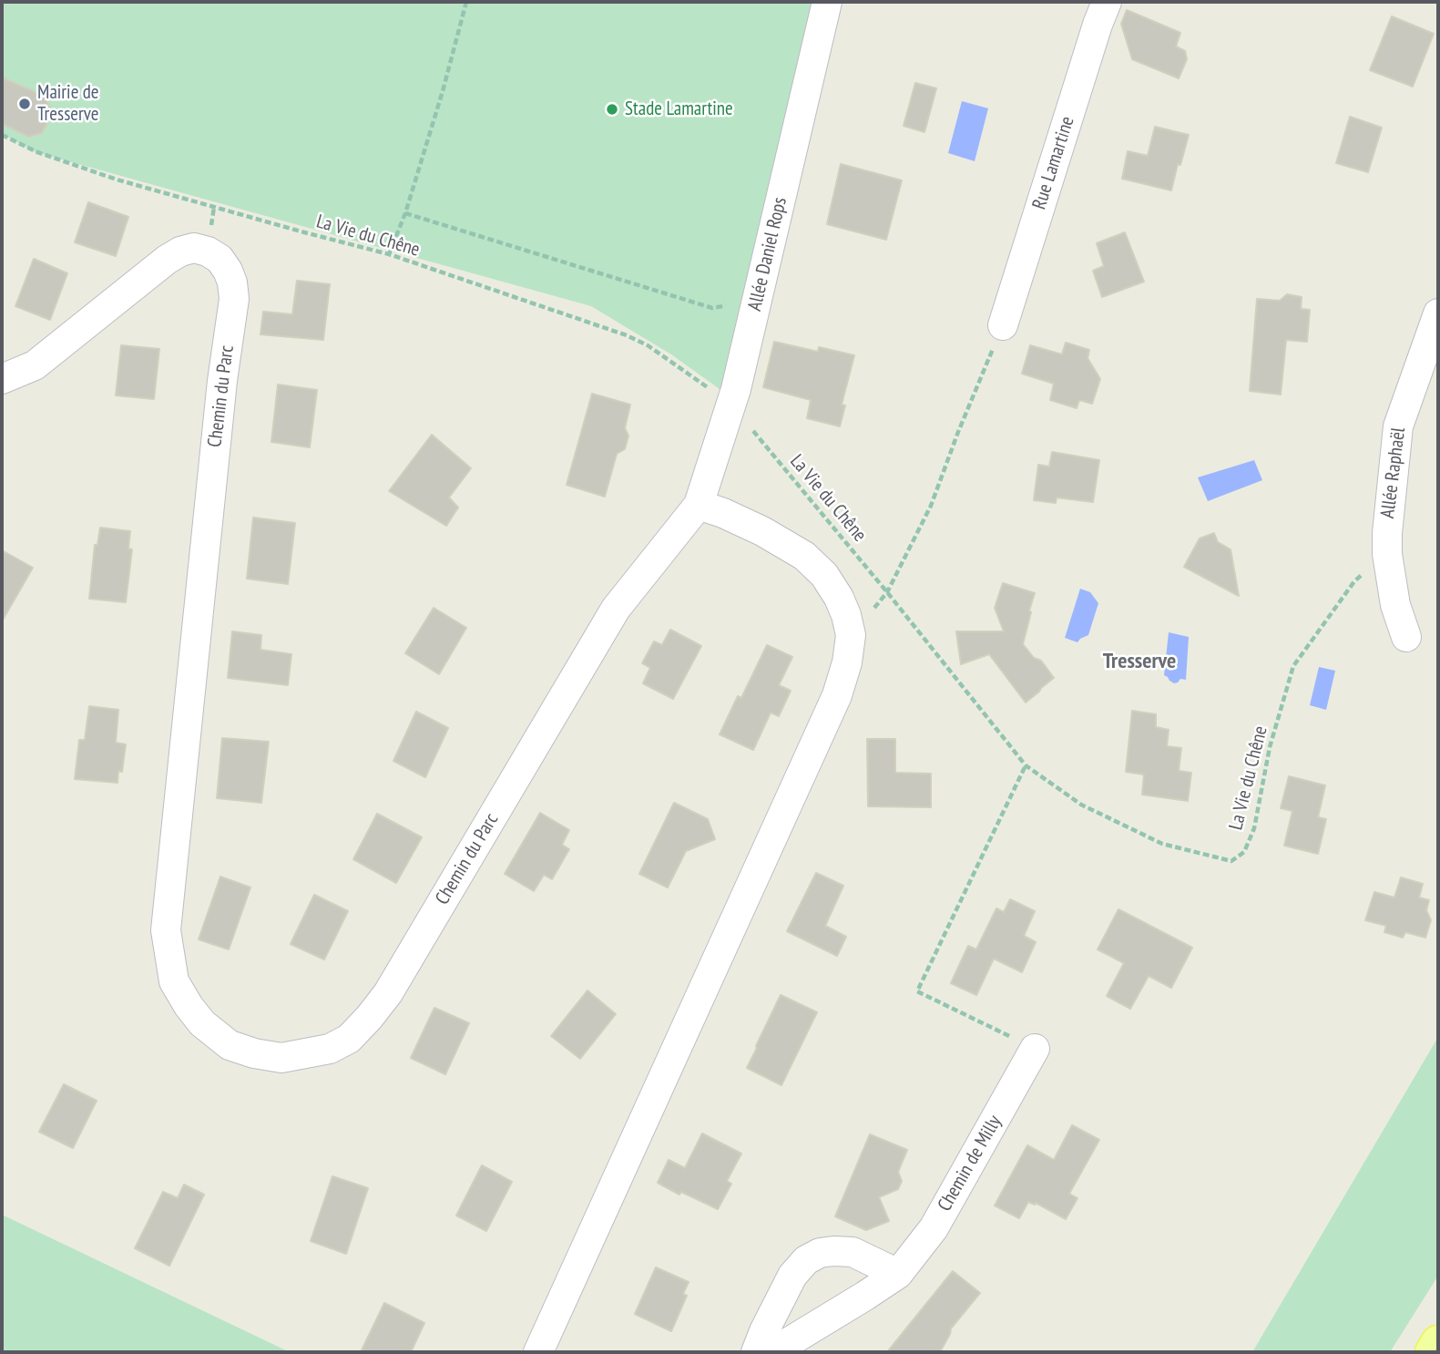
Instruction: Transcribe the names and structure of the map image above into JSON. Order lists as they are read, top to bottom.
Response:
{
  "streets": {
    "street": [
      "Rue Lamartine",
      "Allée Daniel Rops",
      "Chemin du Parc",
      "Allée Raphaël",
      "Chemin de Milly"
    ],
    "path": ["La Vie du Chêne"]
  },
  "crossings": [
    ["La Vie du Chêne", "Allée Daniel Rops"],
    ["La Vie du Chêne", "Allée Raphaël"],
    ["Allée Daniel Rops", "Chemin du Parc"]
  ],
  "districts": ["Tresserve"],
  "places": ["Mairie de Tresserve", "Stade Lamartine"]
}
